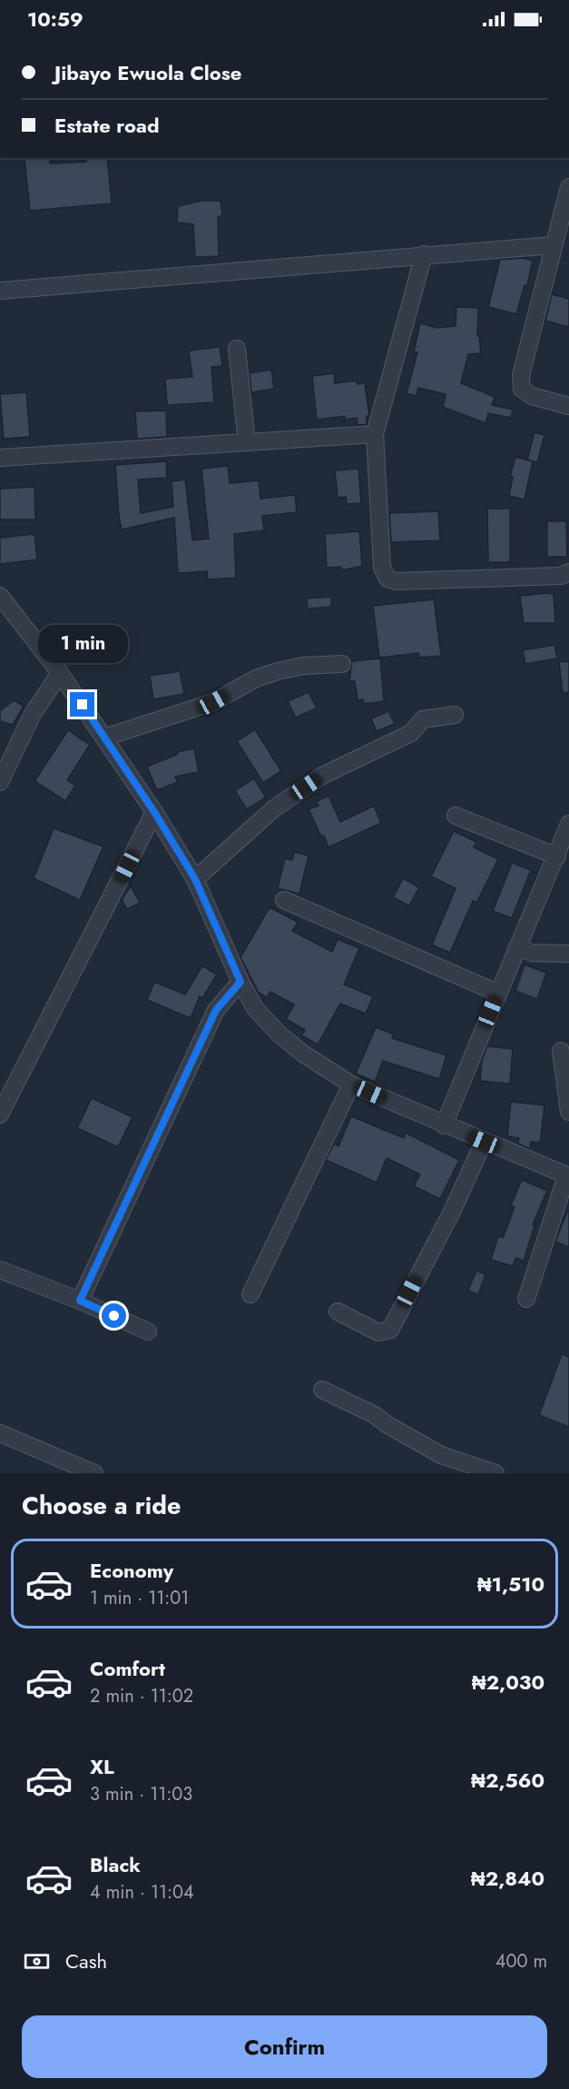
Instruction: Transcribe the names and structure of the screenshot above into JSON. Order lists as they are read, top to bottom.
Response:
{
  "page": {
    "status": "10:59",
    "banner": ["Jibayo Ewuola Close", "Estate road"],
    "bubble": "1 min",
    "heading": "Choose a ride",
    "list": [
      {
        "name": "Economy",
        "note": "1 min · 11:01",
        "value": "₦1,510"
      },
      {
        "name": "Comfort",
        "note": "2 min · 11:02",
        "value": "₦2,030"
      },
      {
        "name": "XL",
        "note": "3 min · 11:03",
        "value": "₦2,560"
      },
      {
        "name": "Black",
        "note": "4 min · 11:04",
        "value": "₦2,840"
      }
    ],
    "pay": ["Cash", "400 m"],
    "buttons": "Confirm"
  }
}
